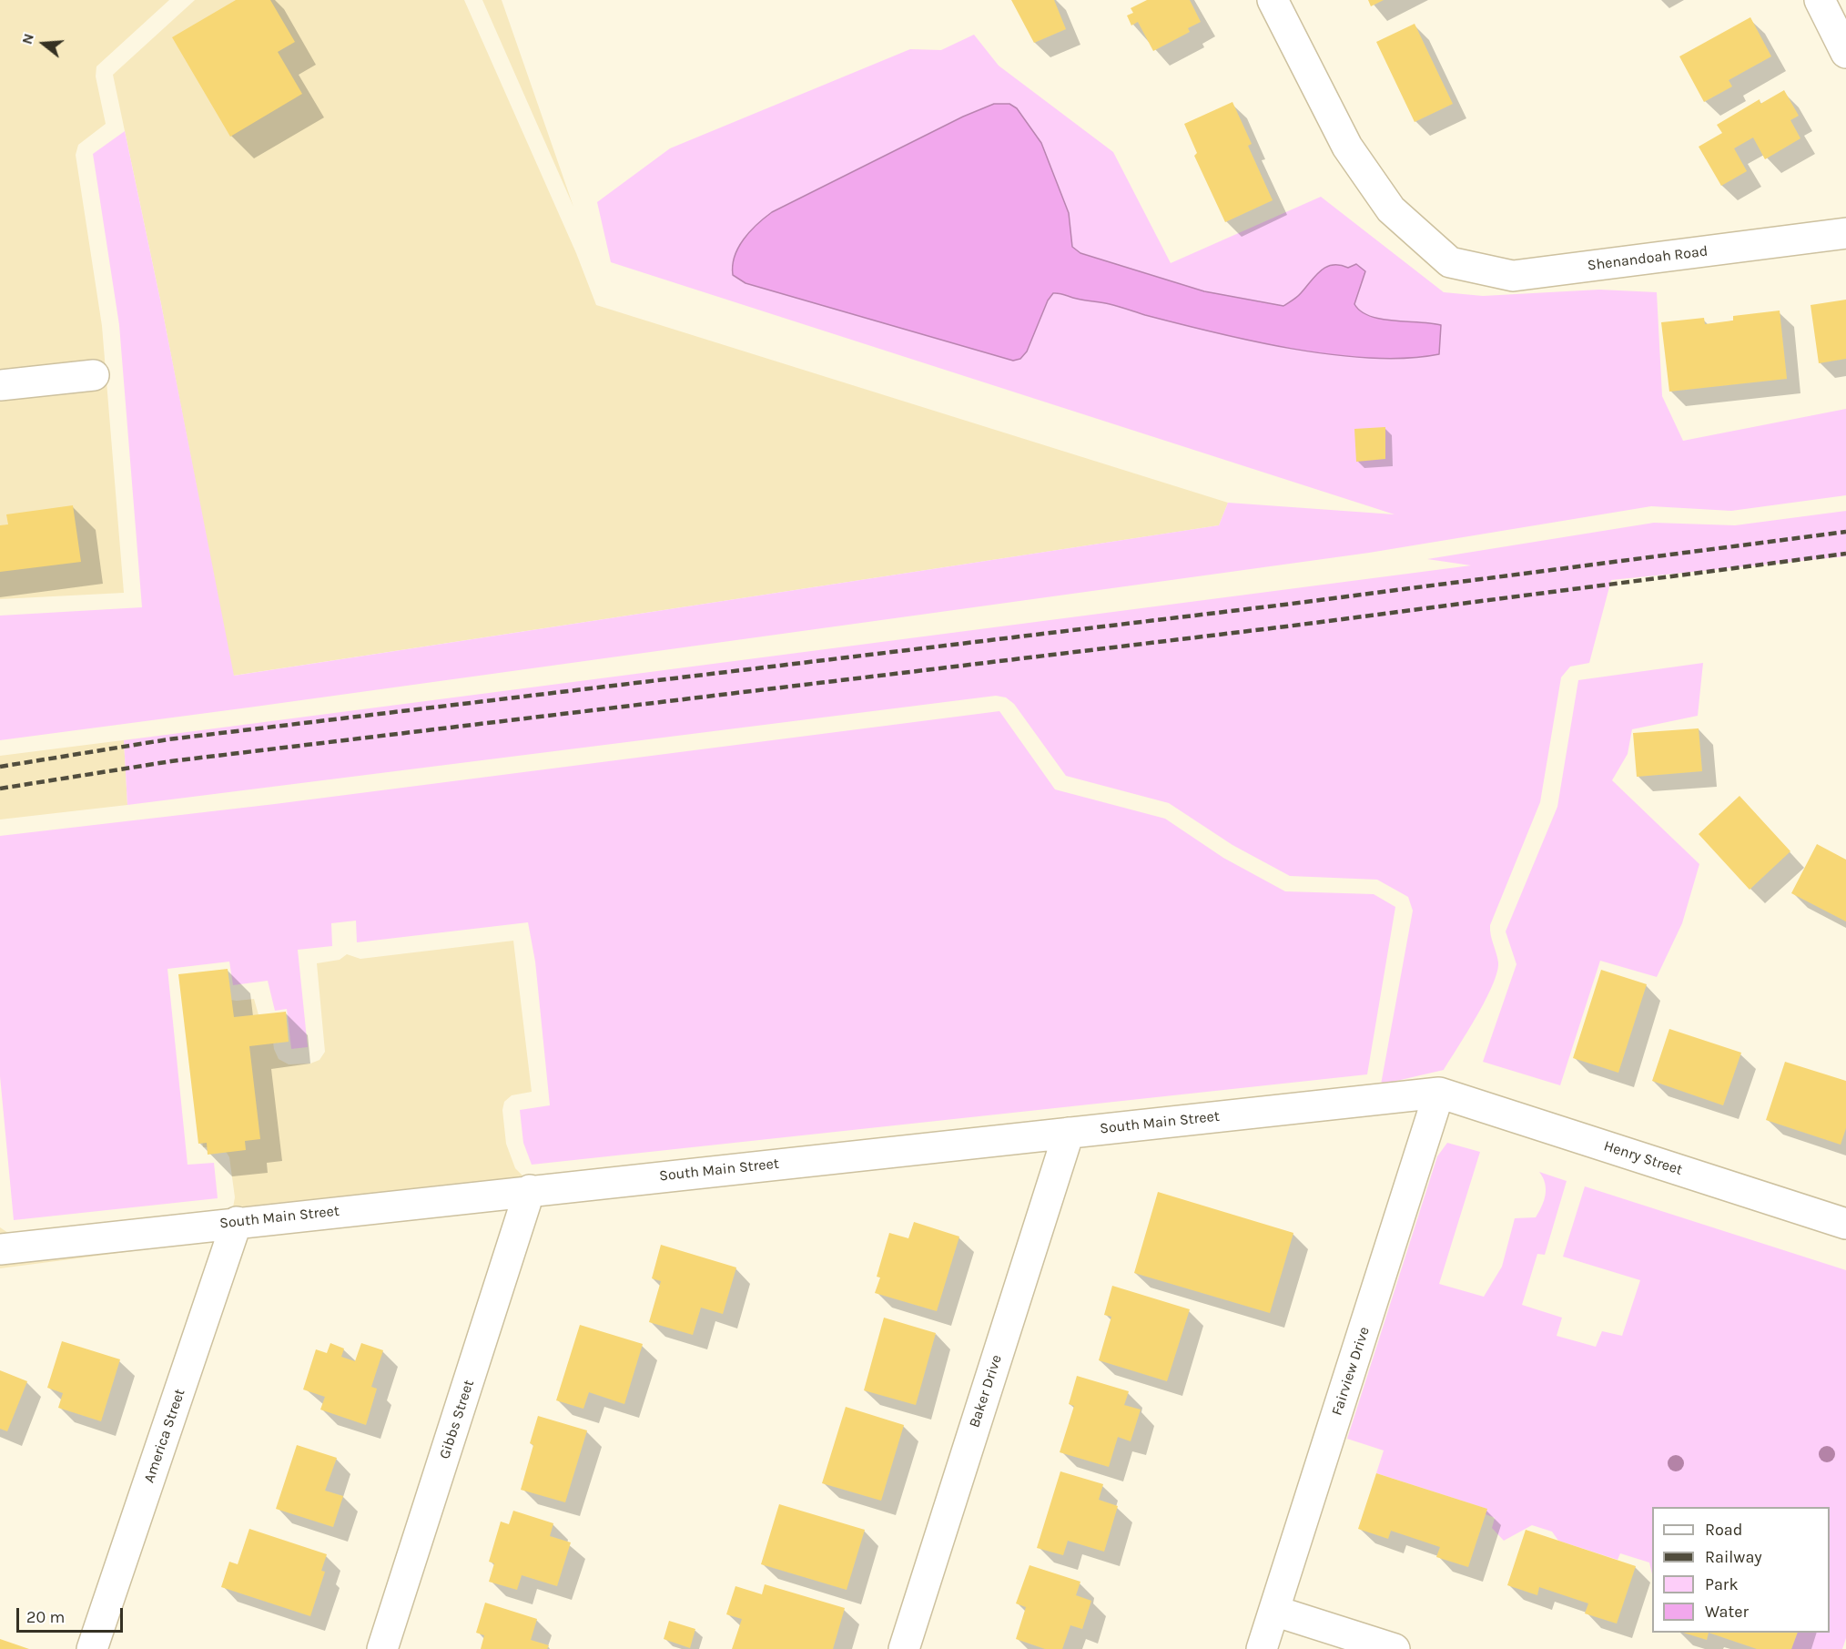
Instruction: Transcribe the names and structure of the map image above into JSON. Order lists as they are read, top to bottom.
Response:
{
  "streets": {
    "street": [
      "Shenandoah Road",
      "South Main Street",
      "Henry Street",
      "Fairview Drive",
      "Baker Drive",
      "Gibbs Street",
      "America Street"
    ]
  },
  "crossings": [
    ["South Main Street", "Henry Street"],
    ["South Main Street", "Fairview Drive"],
    ["South Main Street", "Baker Drive"],
    ["South Main Street", "Gibbs Street"],
    ["South Main Street", "America Street"],
    ["Henry Street", "Fairview Drive"]
  ],
  "legend": [
    "Road",
    "Railway",
    "Park",
    "Water"
  ],
  "scale_bar": "20 m",
  "north": "left"
}
